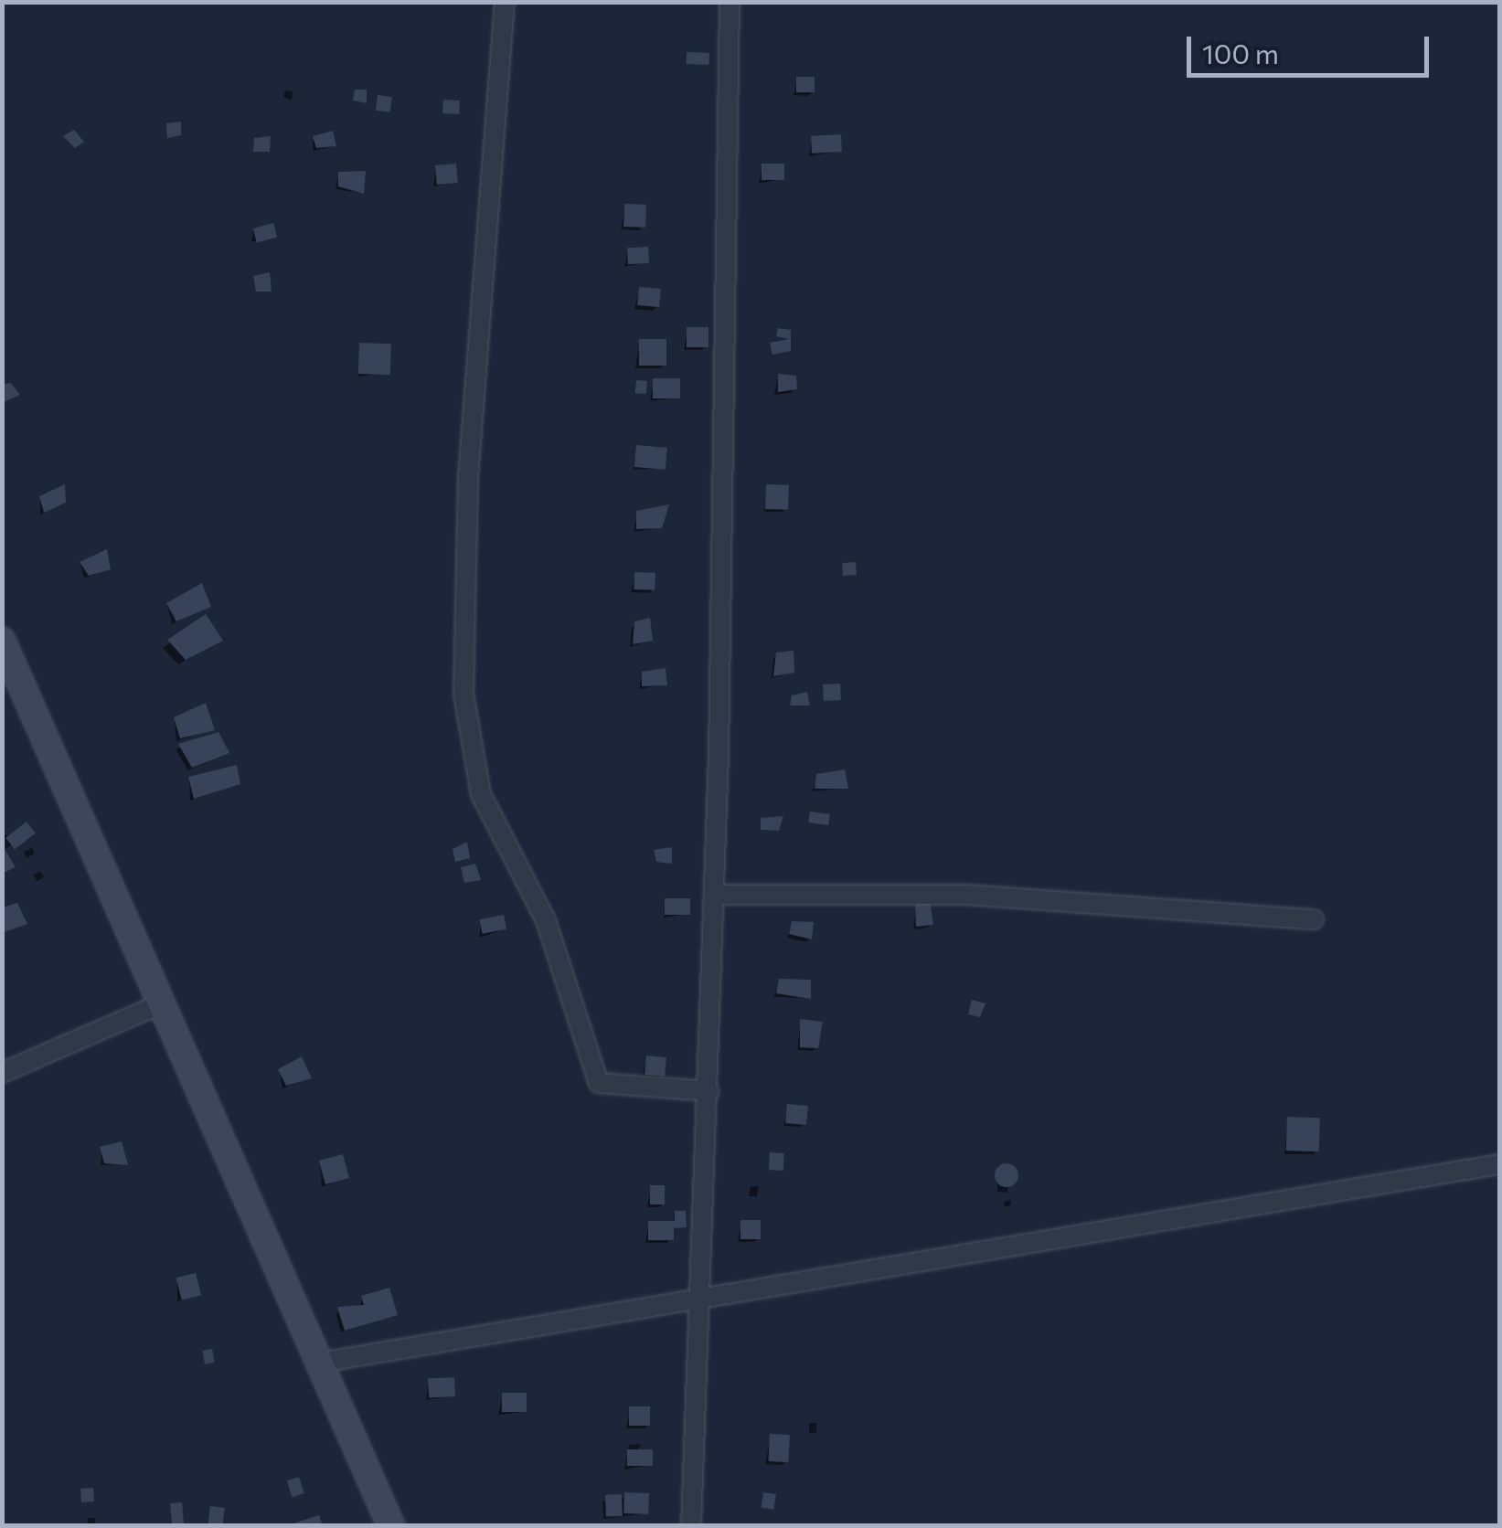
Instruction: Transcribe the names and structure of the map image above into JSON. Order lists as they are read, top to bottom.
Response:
{
  "scale_bar": "100 m"
}
